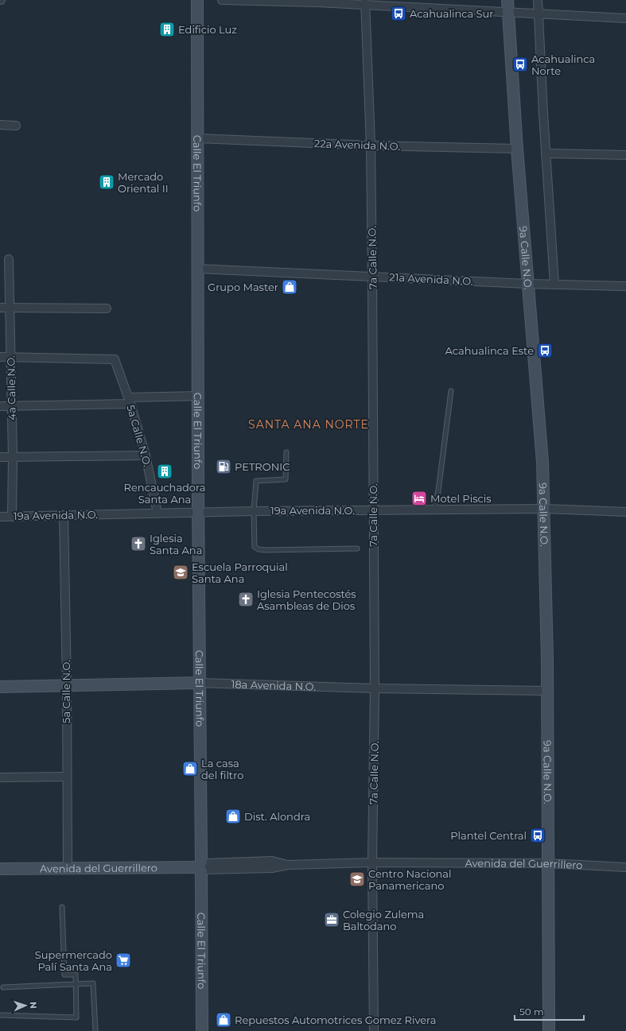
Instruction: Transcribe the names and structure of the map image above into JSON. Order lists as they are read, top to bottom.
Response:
{
  "streets": {
    "street": [
      "22a Avenida N.O.",
      "Calle El Triunfo",
      "7a Calle N.O.",
      "9a Calle N.O.",
      "21a Avenida N.O.",
      "4a Calle N.O.",
      "5a Calle N.O.",
      "19a Avenida N.O.",
      "18a Avenida N.O.",
      "Avenida del Guerrillero"
    ]
  },
  "crossings": [
    ["22a Avenida N.O.", "Calle El Triunfo"],
    ["22a Avenida N.O.", "7a Calle N.O."],
    ["22a Avenida N.O.", "9a Calle N.O."],
    ["Calle El Triunfo", "21a Avenida N.O."],
    ["Calle El Triunfo", "19a Avenida N.O."],
    ["Calle El Triunfo", "18a Avenida N.O."],
    ["Calle El Triunfo", "Avenida del Guerrillero"],
    ["7a Calle N.O.", "21a Avenida N.O."],
    ["7a Calle N.O.", "19a Avenida N.O."],
    ["7a Calle N.O.", "18a Avenida N.O."],
    ["7a Calle N.O.", "Avenida del Guerrillero"],
    ["9a Calle N.O.", "21a Avenida N.O."],
    ["9a Calle N.O.", "19a Avenida N.O."],
    ["9a Calle N.O.", "18a Avenida N.O."],
    ["9a Calle N.O.", "Avenida del Guerrillero"],
    ["4a Calle N.O.", "5a Calle N.O."],
    ["4a Calle N.O.", "19a Avenida N.O."],
    ["5a Calle N.O.", "19a Avenida N.O."],
    ["5a Calle N.O.", "18a Avenida N.O."],
    ["5a Calle N.O.", "Avenida del Guerrillero"]
  ],
  "districts": ["SANTA ANA NORTE"],
  "places": {
    "bus stop": [
      "Acahualinca Sur",
      "Acahualinca Norte",
      "Acahualinca Este",
      "Plantel Central"
    ],
    "building": ["Edificio Luz", "Mercado Oriental II", "Rencauchadora Santa Ana"],
    "shop": [
      "Grupo Master",
      "La casa del filtro",
      "Dist. Alondra",
      "Repuestos Automotrices Gomez Rivera"
    ],
    "fuel station": ["PETRONIC"],
    "hotel": ["Motel Piscis"],
    "church": ["Iglesia Santa Ana", "Iglesia Pentecostés Asambleas de Dios"],
    "school or university": ["Escuela Parroquial Santa Ana", "Centro Nacional Panamericano"],
    "office": ["Colegio Zulema Baltodano"],
    "supermarket": ["Supermercado Palí Santa Ana"]
  },
  "scale_bar": "50 m",
  "north": "right"
}
